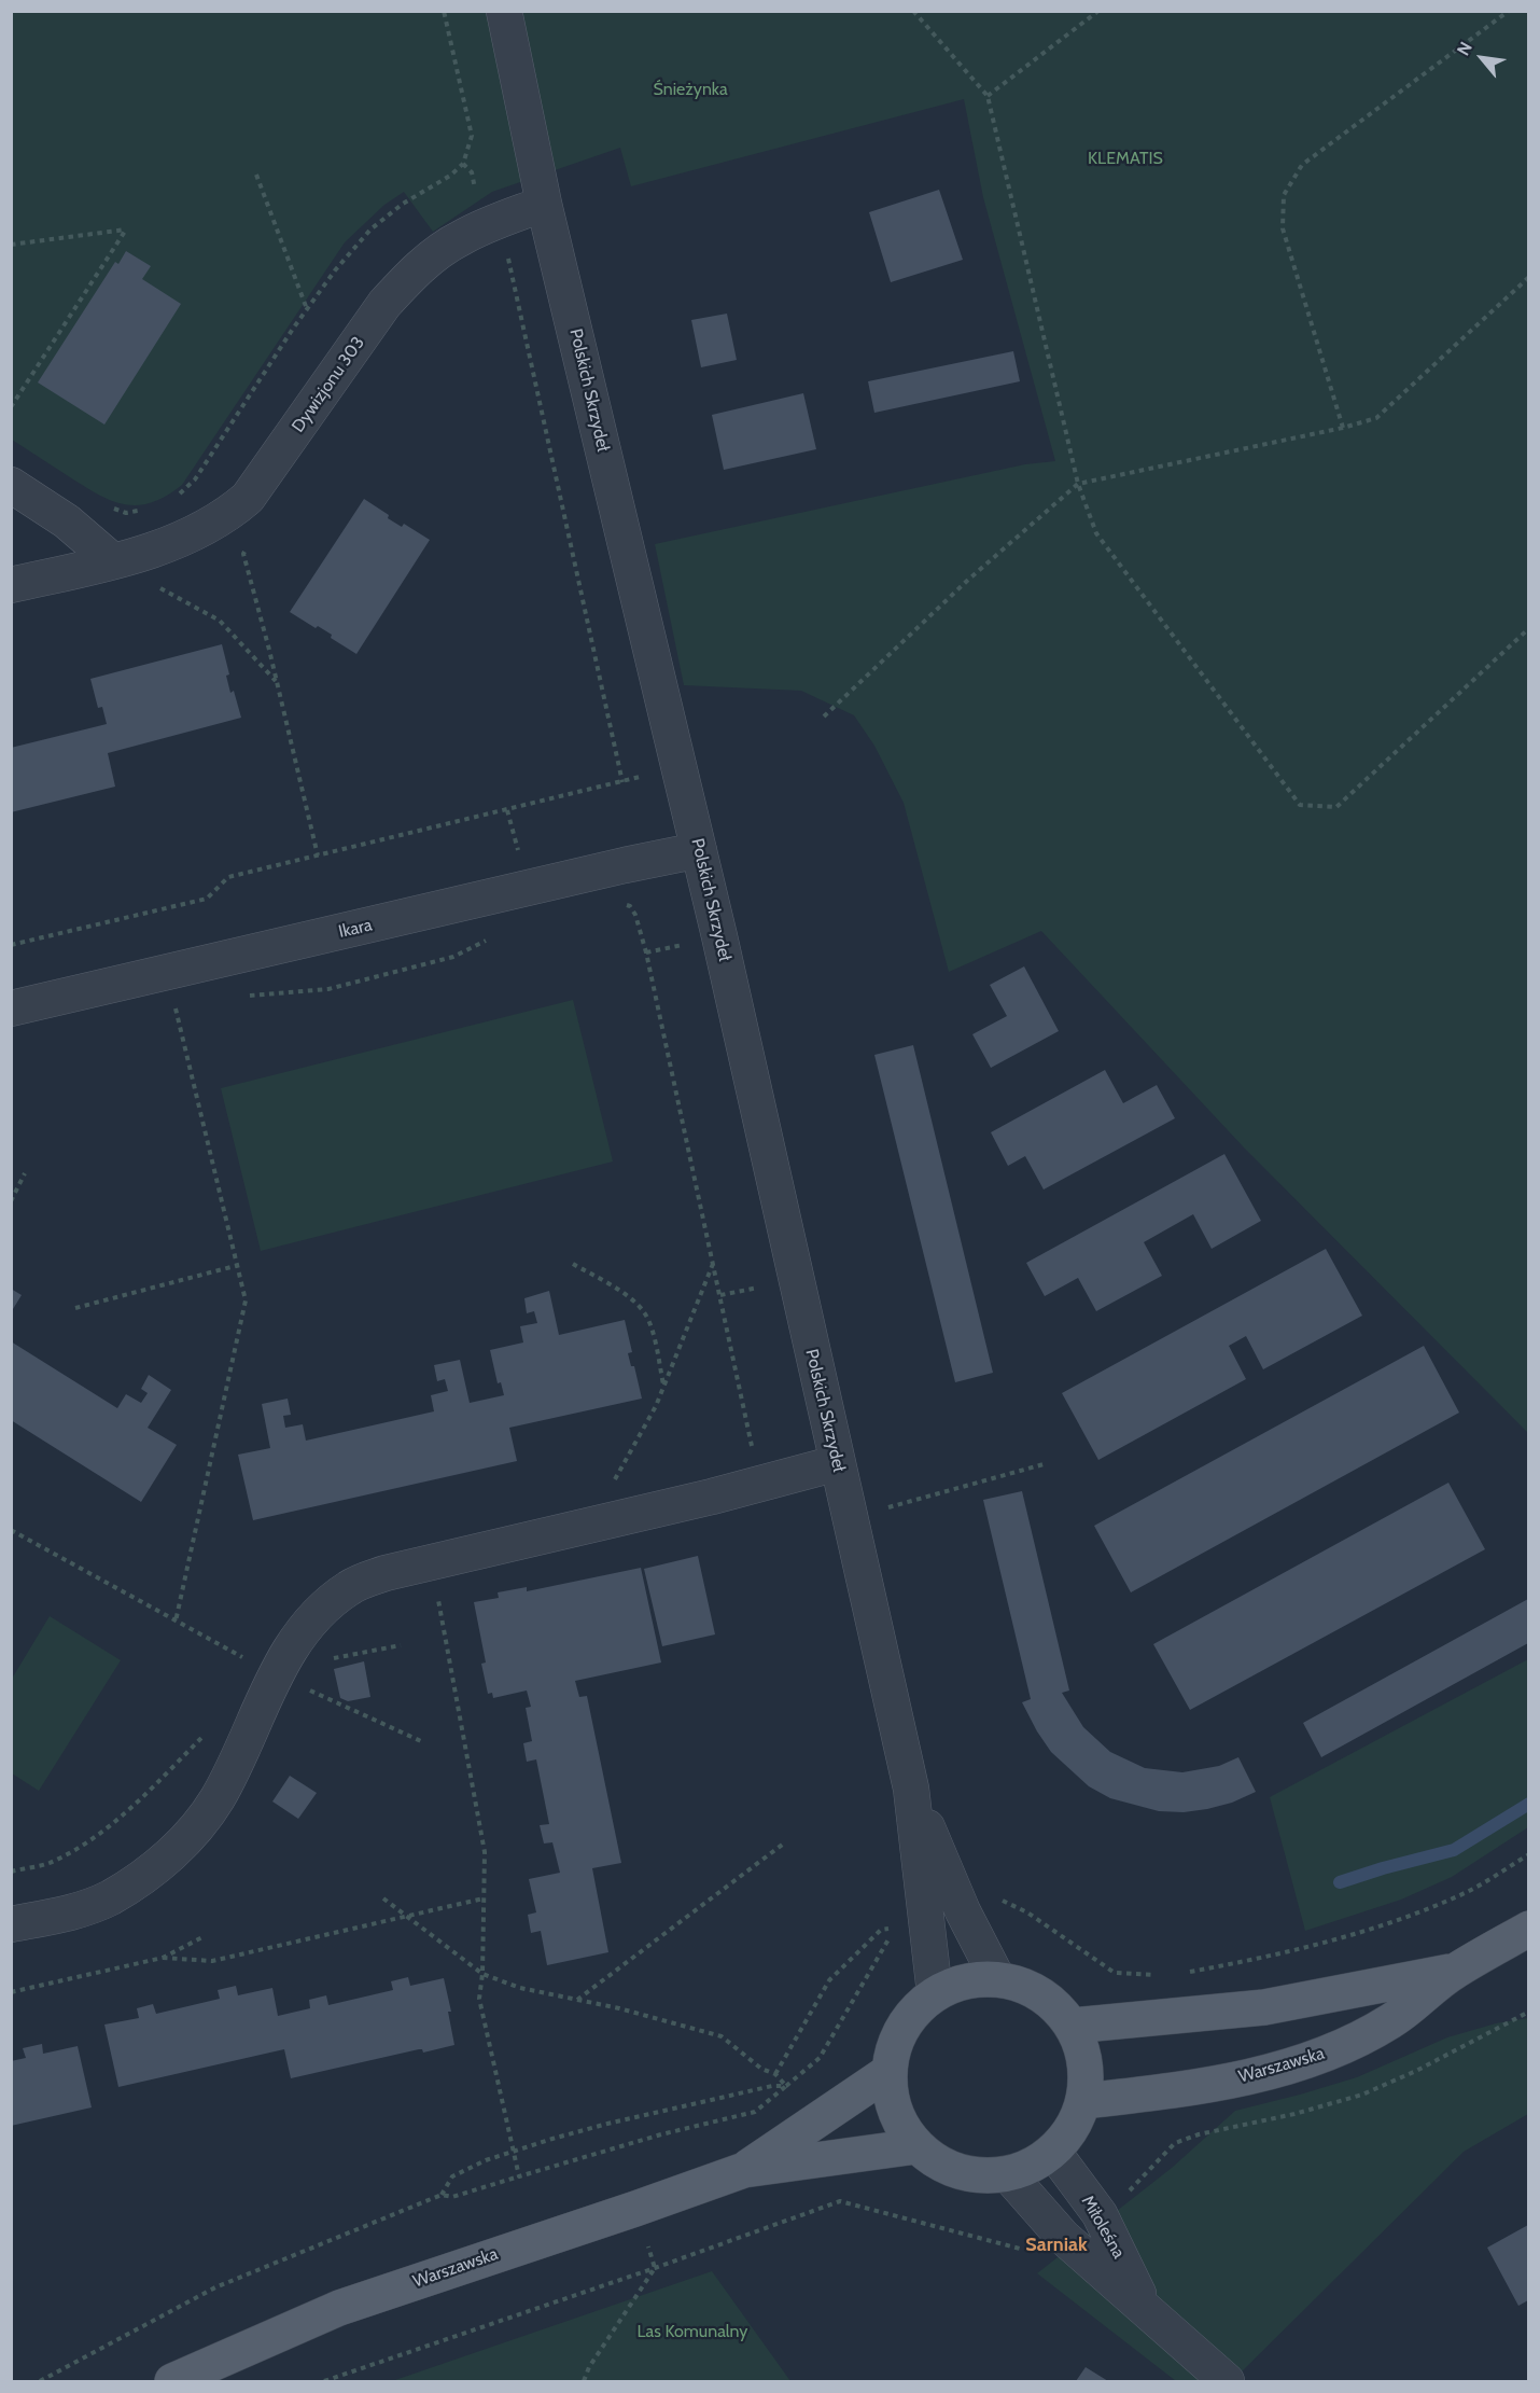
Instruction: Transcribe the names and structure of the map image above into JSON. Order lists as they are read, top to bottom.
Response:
{
  "streets": {
    "main road": ["Warszawska"],
    "street": [
      "Dywizjonu 303",
      "Polskich Skrzydeł",
      "Ikara",
      "Miłoleśna"
    ]
  },
  "crossings": [
    ["Dywizjonu 303", "Polskich Skrzydeł"],
    ["Polskich Skrzydeł", "Ikara"],
    ["Polskich Skrzydeł", "Warszawska"],
    ["Polskich Skrzydeł", "Miłoleśna"],
    ["Warszawska", "Miłoleśna"]
  ],
  "districts": ["Sarniak"],
  "parks": ["Śnieżynka", "KLEMATIS", "Las Komunalny"],
  "north": "top left"
}
